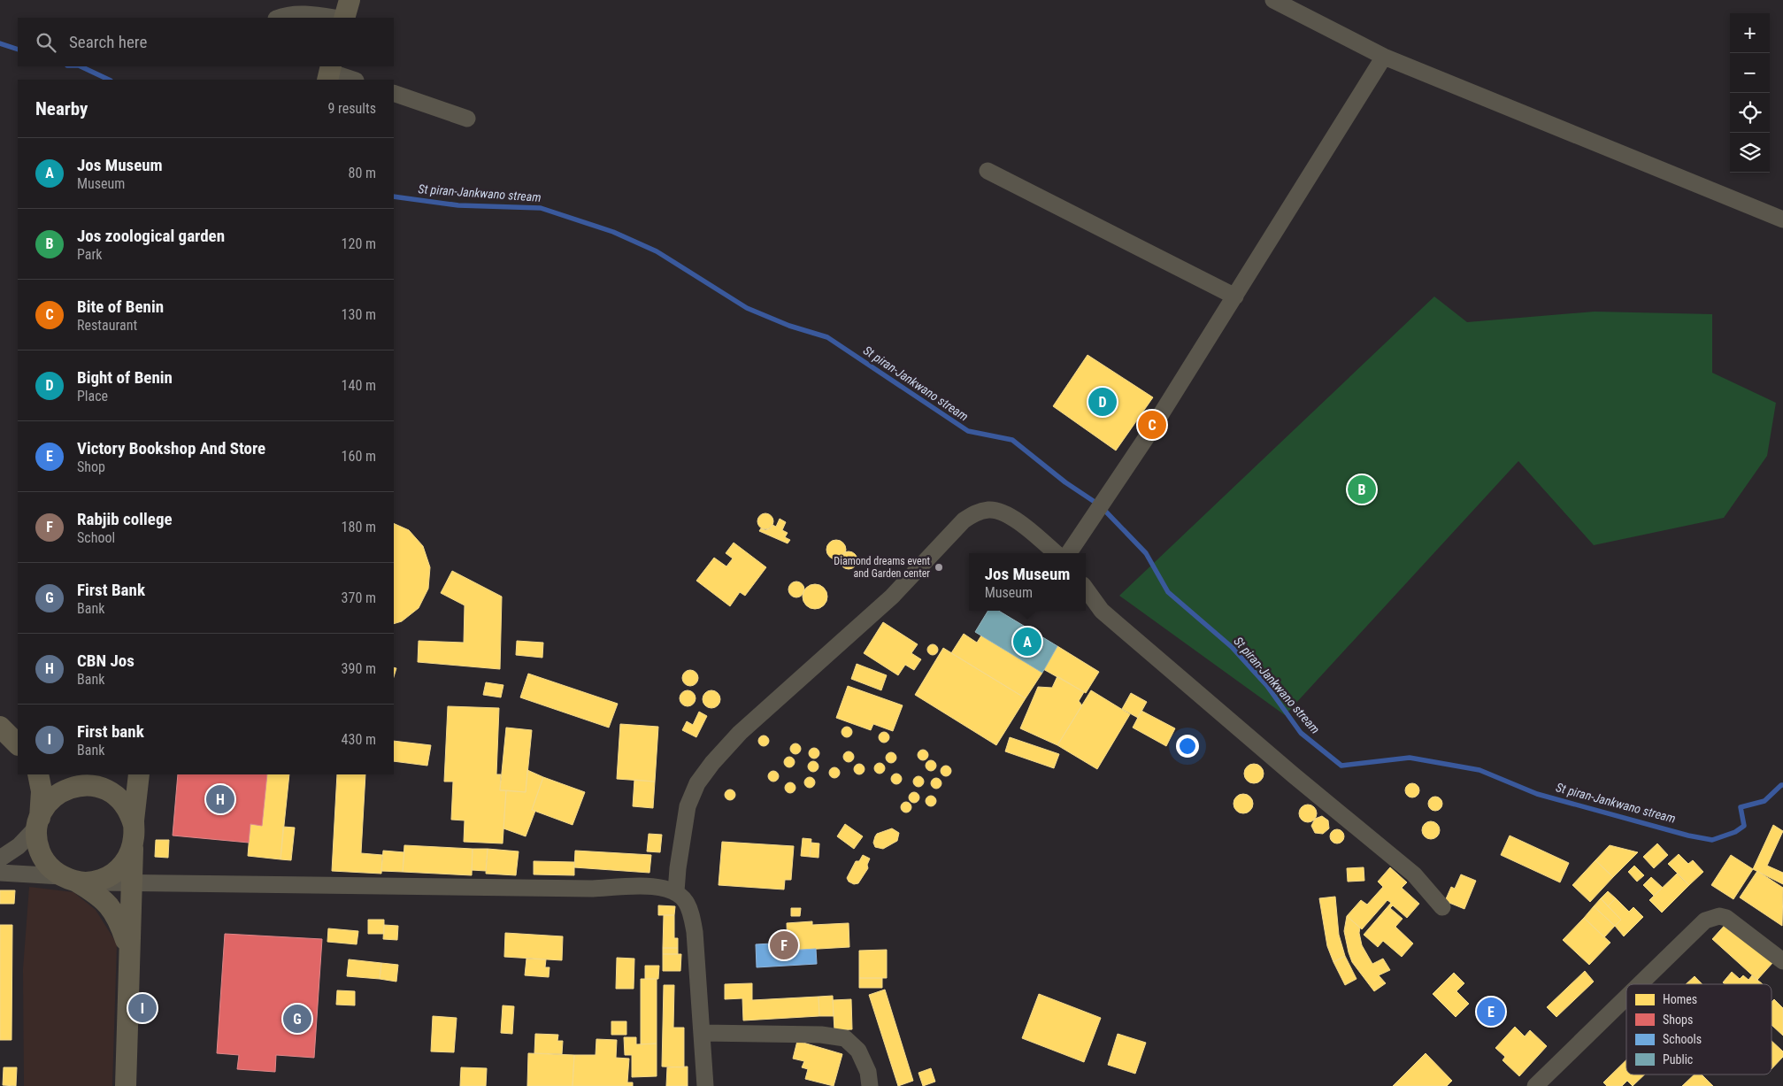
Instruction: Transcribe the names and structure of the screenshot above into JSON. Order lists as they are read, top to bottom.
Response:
{
  "water": ["St piran-Jankwano stream"],
  "places": ["Diamond dreams event and Garden center"],
  "legend": [
    "Homes",
    "Shops",
    "Schools",
    "Public"
  ],
  "page": {
    "map_buttons": ["+", "−"],
    "search": "Search here",
    "heading": ["Nearby", "9 results"],
    "list": [
      {
        "mark": "A",
        "name": "Jos Museum",
        "note": "Museum",
        "value": "80 m"
      },
      {
        "mark": "B",
        "name": "Jos zoological garden",
        "note": "Park",
        "value": "120 m"
      },
      {
        "mark": "C",
        "name": "Bite of Benin",
        "note": "Restaurant",
        "value": "130 m"
      },
      {
        "mark": "D",
        "name": "Bight of Benin",
        "note": "Place",
        "value": "140 m"
      },
      {
        "mark": "E",
        "name": "Victory Bookshop And Store",
        "note": "Shop",
        "value": "160 m"
      },
      {
        "mark": "F",
        "name": "Rabjib college",
        "note": "School",
        "value": "180 m"
      },
      {
        "mark": "G",
        "name": "First Bank",
        "note": "Bank",
        "value": "370 m"
      },
      {
        "mark": "H",
        "name": "CBN Jos",
        "note": "Bank",
        "value": "390 m"
      },
      {
        "mark": "I",
        "name": "First bank",
        "note": "Bank",
        "value": "430 m"
      }
    ],
    "pins": [
      "D",
      "C",
      "B",
      "A",
      "H",
      "F",
      "I",
      "E",
      "G"
    ],
    "popup": ["Jos Museum", "Museum"]
  }
}
